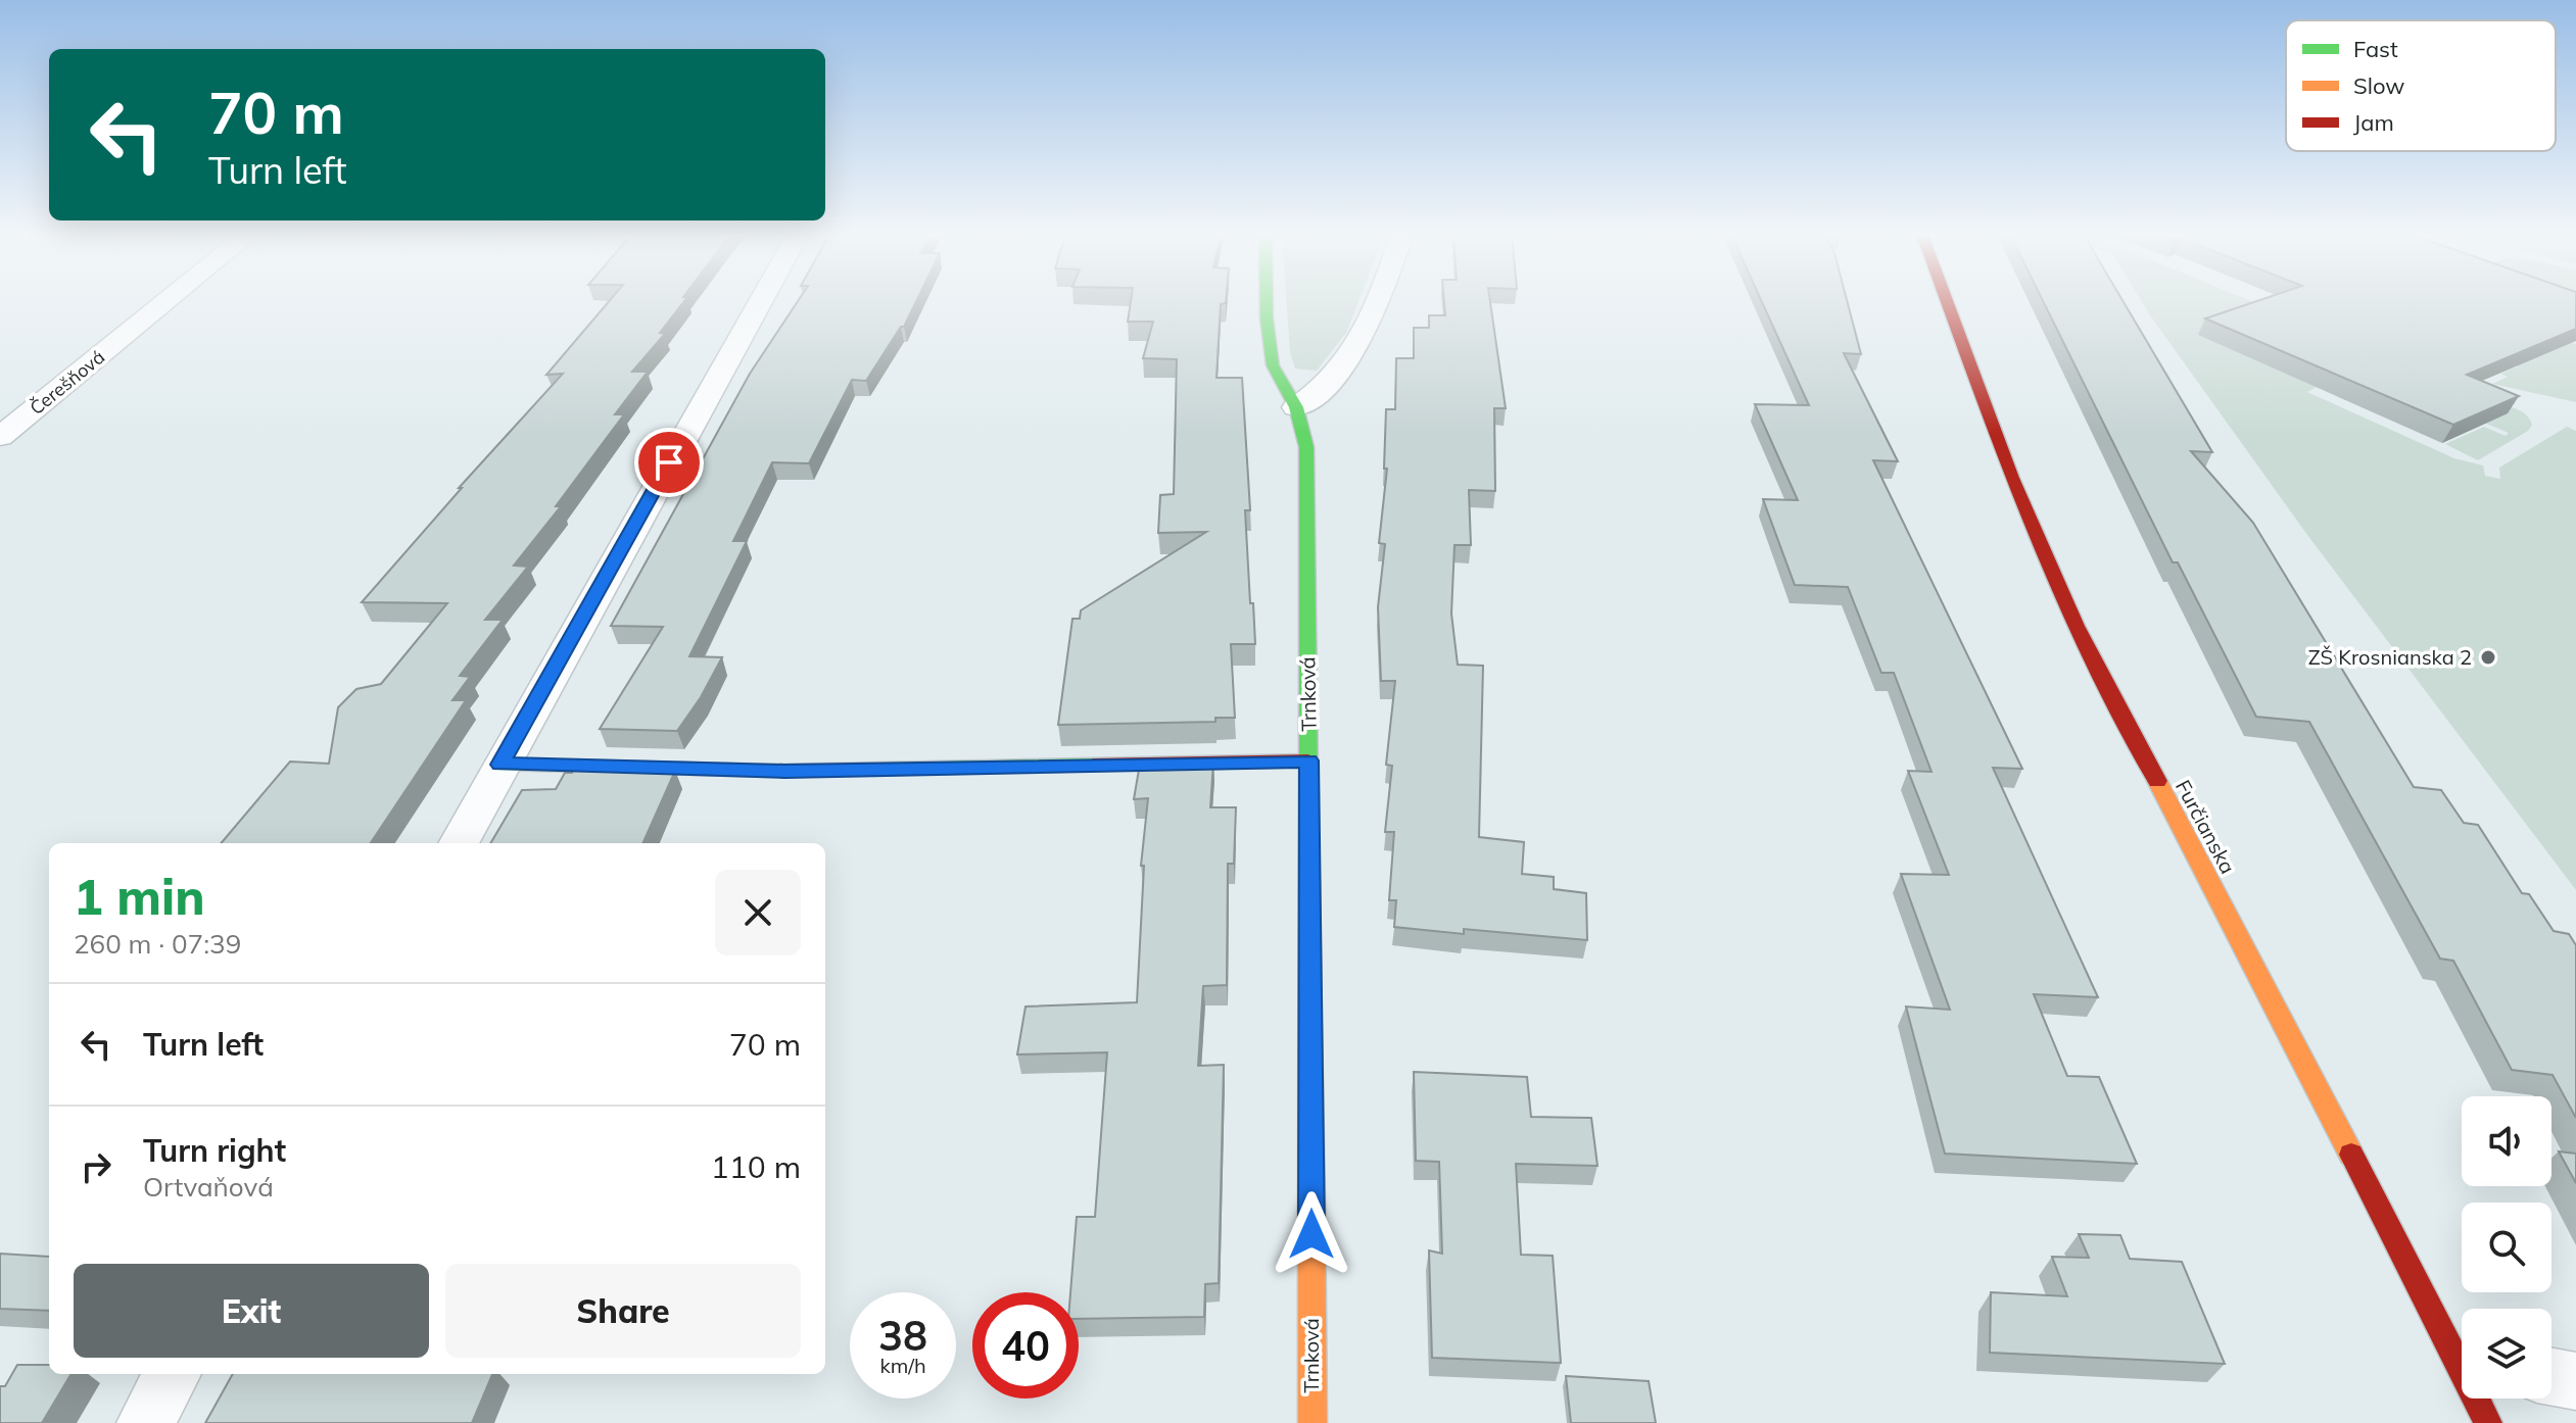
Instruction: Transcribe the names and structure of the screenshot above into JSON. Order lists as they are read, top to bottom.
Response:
{
  "streets": {
    "street": ["Čerešňová", "Trnková", "Furčianska"]
  },
  "places": ["ZŠ Krosnianska 2"],
  "legend": ["Fast", "Slow", "Jam"],
  "page": {
    "turn": ["70 m", "Turn left"],
    "heading": ["1 min", "260 m · 07:39"],
    "list": [
      {
        "name": "Turn left",
        "value": "70 m"
      },
      {
        "name": "Turn right",
        "note": "Ortvaňová",
        "value": "110 m"
      }
    ],
    "buttons": ["Exit", "Share"],
    "speed": "38 km/h",
    "limit": "40"
  }
}
